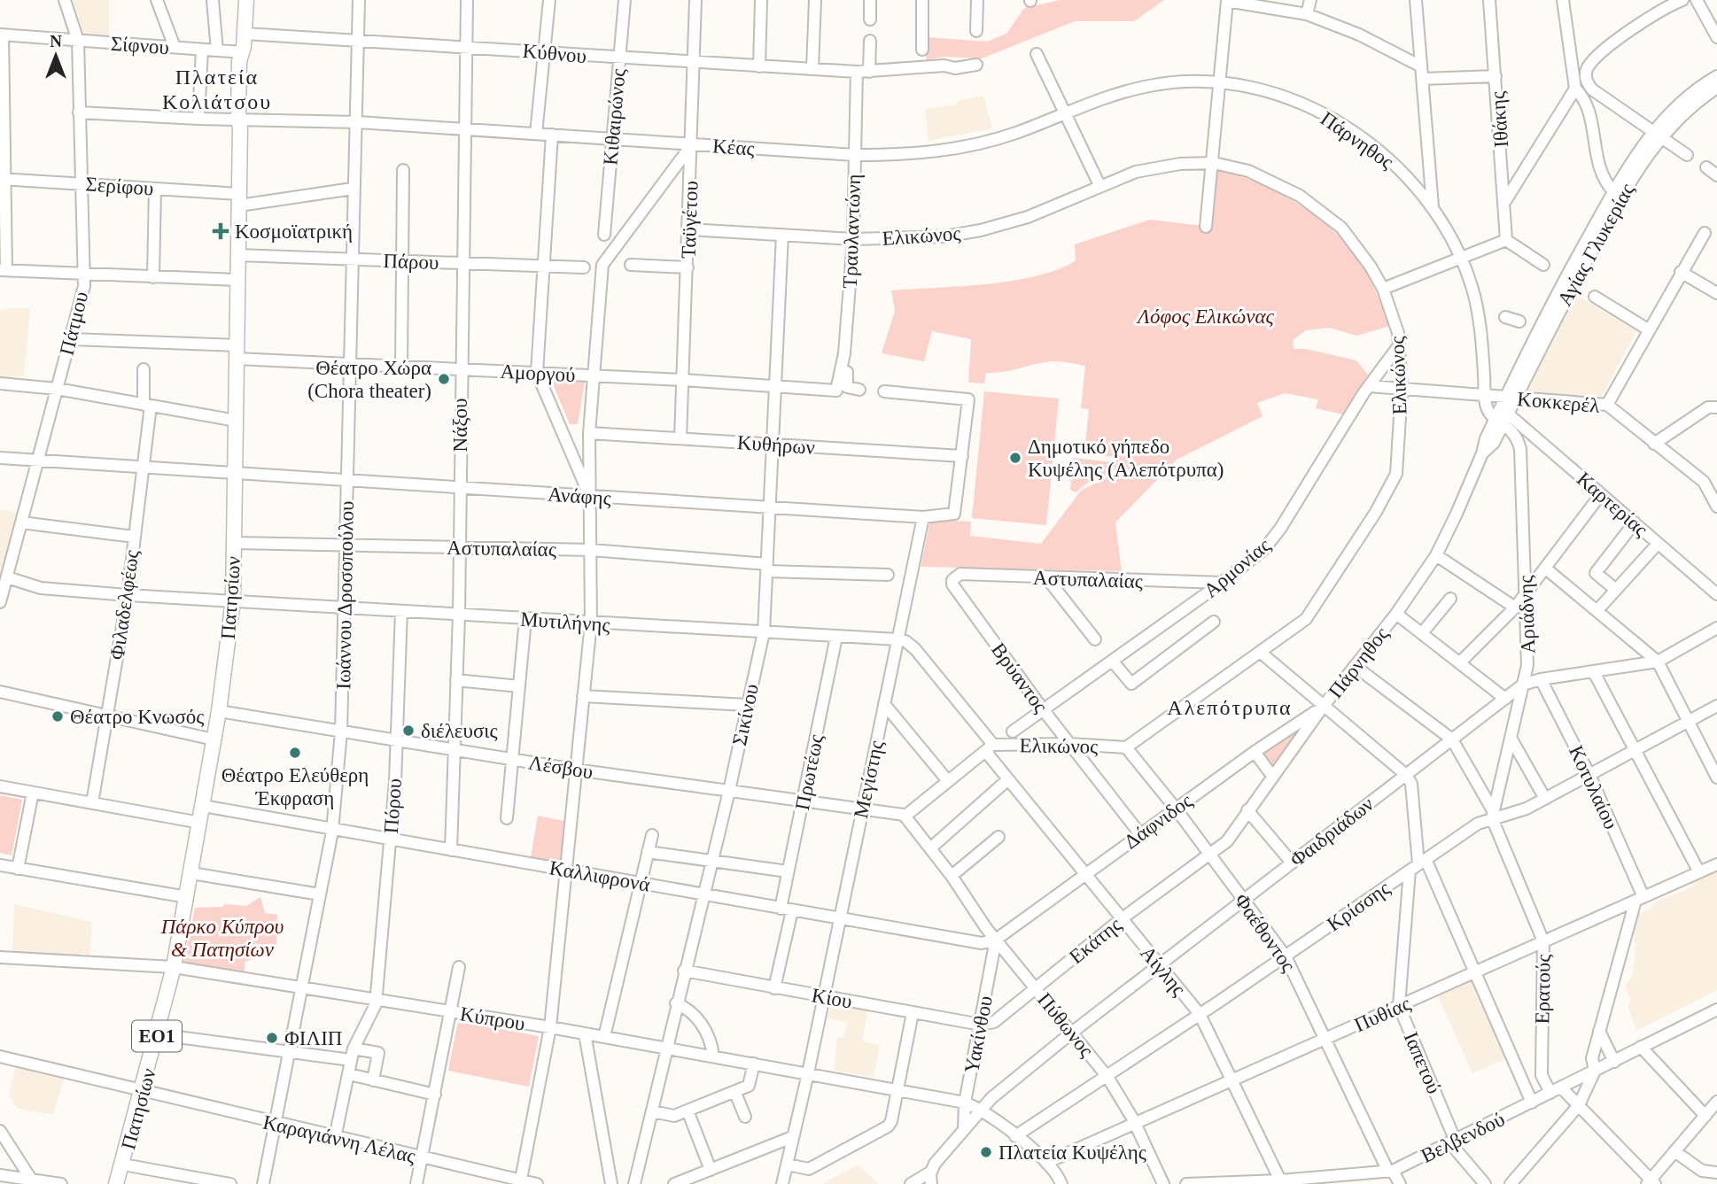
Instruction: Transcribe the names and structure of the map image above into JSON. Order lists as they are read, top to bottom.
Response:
{
  "streets": {
    "main road": ["Πατησίων", "ΕΟ1"],
    "street": [
      "Σίφνου",
      "Κύθνου",
      "Κιθαιρώνος",
      "Ιθάκης",
      "Πάρνηθος",
      "Κέας",
      "Σερίφου",
      "Ταϋγέτου",
      "Τραυλαντώνη",
      "Ελικώνος",
      "Αγίας Γλυκερίας",
      "Πάρου",
      "Πάτμου",
      "Αμοργού",
      "Κοκκερέλ",
      "Νάξου",
      "Κυθήρων",
      "Ανάφης",
      "Καρτερίας",
      "Αστυπαλαίας",
      "Αρμονίας",
      "Ιωάννου Δροσοπούλου",
      "Φιλαδελφέως",
      "Αριάδνης",
      "Μυτιλήνης",
      "Βρύαντος",
      "Σικίνου",
      "Λέσβου",
      "Πρωτέως",
      "Μεγίστης",
      "Κοτυλαίου",
      "Πόρου",
      "Δάφνιδος",
      "Φαιδριάδων",
      "Καλλιφρονά",
      "Κρίσσης",
      "Φαέθοντος",
      "Εκάτης",
      "Αίγλης",
      "Ερατούς",
      "Κίου",
      "Πυθίας",
      "Κύπρου",
      "Πύθωνος",
      "Υακίνθου",
      "Ιαπετού",
      "Βελβενδού",
      "Καραγιάννη Λέλας"
    ]
  },
  "crossings": [
    ["Σίφνου", "Πάτμου"],
    ["Σίφνου", "Πατησίων"],
    ["Κύθνου", "Κιθαιρώνος"],
    ["Κύθνου", "Ταϋγέτου"],
    ["Κύθνου", "Τραυλαντώνη"],
    ["Κύθνου", "Νάξου"],
    ["Κύθνου", "Ιωάννου Δροσοπούλου"],
    ["Κύθνου", "Πατησίων"],
    ["Κιθαιρώνος", "Κέας"],
    ["Πάρνηθος", "Κέας"],
    ["Πάρνηθος", "Αγίας Γλυκερίας"],
    ["Πάρνηθος", "Κοκκερέλ"],
    ["Πάρνηθος", "Καρτερίας"],
    ["Πάρνηθος", "Δάφνιδος"],
    ["Πάρνηθος", "Φαέθοντος"],
    ["Πάρνηθος", "Εκάτης"],
    ["Κέας", "Ταϋγέτου"],
    ["Κέας", "Τραυλαντώνη"],
    ["Κέας", "Πάτμου"],
    ["Κέας", "Νάξου"],
    ["Κέας", "Ιωάννου Δροσοπούλου"],
    ["Κέας", "Πατησίων"],
    ["Σερίφου", "Πάτμου"],
    ["Σερίφου", "Ιωάννου Δροσοπούλου"],
    ["Σερίφου", "Πατησίων"],
    ["Ταϋγέτου", "Ελικώνος"],
    ["Ταϋγέτου", "Αμοργού"],
    ["Ταϋγέτου", "Κυθήρων"],
    ["Τραυλαντώνη", "Ελικώνος"],
    ["Τραυλαντώνη", "Αμοργού"],
    ["Ελικώνος", "Κοκκερέλ"],
    ["Ελικώνος", "Αρμονίας"],
    ["Ελικώνος", "Βρύαντος"],
    ["Ελικώνος", "Σικίνου"],
    ["Ελικώνος", "Φαέθοντος"],
    ["Ελικώνος", "Αίγλης"],
    ["Αγίας Γλυκερίας", "Κοκκερέλ"],
    ["Αγίας Γλυκερίας", "Καρτερίας"],
    ["Πάρου", "Νάξου"],
    ["Πάρου", "Ιωάννου Δροσοπούλου"],
    ["Πάρου", "Πατησίων"],
    ["Πάτμου", "Αμοργού"],
    ["Πάτμου", "Ανάφης"],
    ["Πάτμου", "Μυτιλήνης"],
    ["Αμοργού", "Νάξου"],
    ["Αμοργού", "Ιωάννου Δροσοπούλου"],
    ["Αμοργού", "Πατησίων"],
    ["Αμοργού", "Σικίνου"],
    ["Κοκκερέλ", "Αρμονίας"],
    ["Νάξου", "Ανάφης"],
    ["Νάξου", "Αστυπαλαίας"],
    ["Νάξου", "Μυτιλήνης"],
    ["Νάξου", "Λέσβου"],
    ["Νάξου", "Καλλιφρονά"],
    ["Κυθήρων", "Σικίνου"],
    ["Ανάφης", "Ιωάννου Δροσοπούλου"],
    ["Ανάφης", "Πατησίων"],
    ["Ανάφης", "Φιλαδελφέως"],
    ["Ανάφης", "Σικίνου"],
    ["Ανάφης", "Μεγίστης"],
    ["Καρτερίας", "Αριάδνης"],
    ["Αστυπαλαίας", "Αρμονίας"],
    ["Αστυπαλαίας", "Ιωάννου Δροσοπούλου"],
    ["Αστυπαλαίας", "Πατησίων"],
    ["Αστυπαλαίας", "Βρύαντος"],
    ["Αστυπαλαίας", "Σικίνου"],
    ["Αρμονίας", "Βρύαντος"],
    ["Ιωάννου Δροσοπούλου", "Μυτιλήνης"],
    ["Ιωάννου Δροσοπούλου", "Λέσβου"],
    ["Ιωάννου Δροσοπούλου", "Καλλιφρονά"],
    ["Ιωάννου Δροσοπούλου", "Κύπρου"],
    ["Ιωάννου Δροσοπούλου", "Καραγιάννη Λέλας"],
    ["Πατησίων", "Μυτιλήνης"],
    ["Πατησίων", "Λέσβου"],
    ["Πατησίων", "Καλλιφρονά"],
    ["Πατησίων", "Κύπρου"],
    ["Πατησίων", "Καραγιάννη Λέλας"],
    ["Φιλαδελφέως", "Μυτιλήνης"],
    ["Αριάδνης", "Φαιδριάδων"],
    ["Αριάδνης", "Κρίσσης"],
    ["Αριάδνης", "Ερατούς"],
    ["Μυτιλήνης", "Σικίνου"],
    ["Μυτιλήνης", "Πρωτέως"],
    ["Μυτιλήνης", "Μεγίστης"],
    ["Μυτιλήνης", "Πόρου"],
    ["Μυτιλήνης", "Αίγλης"],
    ["Βρύαντος", "Δάφνιδος"],
    ["Σικίνου", "Λέσβου"],
    ["Σικίνου", "Καλλιφρονά"],
    ["Σικίνου", "Κίου"],
    ["Σικίνου", "Κύπρου"],
    ["Λέσβου", "Πρωτέως"],
    ["Λέσβου", "Μεγίστης"],
    ["Λέσβου", "Πόρου"],
    ["Λέσβου", "Πύθωνος"],
    ["Πρωτέως", "Καλλιφρονά"],
    ["Πρωτέως", "Κίου"],
    ["Μεγίστης", "Καλλιφρονά"],
    ["Μεγίστης", "Αίγλης"],
    ["Μεγίστης", "Κίου"],
    ["Μεγίστης", "Κύπρου"],
    ["Κοτυλαίου", "Φαιδριάδων"],
    ["Κοτυλαίου", "Κρίσσης"],
    ["Κοτυλαίου", "Πυθίας"],
    ["Πόρου", "Καλλιφρονά"],
    ["Πόρου", "Κύπρου"],
    ["Δάφνιδος", "Καλλιφρονά"],
    ["Δάφνιδος", "Φαέθοντος"],
    ["Δάφνιδος", "Αίγλης"],
    ["Δάφνιδος", "Πύθωνος"],
    ["Δάφνιδος", "Υακίνθου"],
    ["Φαιδριάδων", "Φαέθοντος"],
    ["Φαιδριάδων", "Αίγλης"],
    ["Φαιδριάδων", "Ερατούς"],
    ["Φαιδριάδων", "Κύπρου"],
    ["Φαιδριάδων", "Πύθωνος"],
    ["Φαιδριάδων", "Ιαπετού"],
    ["Καλλιφρονά", "Πύθωνος"],
    ["Καλλιφρονά", "Υακίνθου"],
    ["Κρίσσης", "Φαέθοντος"],
    ["Κρίσσης", "Αίγλης"],
    ["Κρίσσης", "Ερατούς"],
    ["Κρίσσης", "Πύθωνος"],
    ["Κρίσσης", "Ιαπετού"],
    ["Φαέθοντος", "Εκάτης"],
    ["Φαέθοντος", "Πυθίας"],
    ["Φαέθοντος", "Βελβενδού"],
    ["Εκάτης", "Αίγλης"],
    ["Εκάτης", "Κίου"],
    ["Εκάτης", "Πύθωνος"],
    ["Εκάτης", "Υακίνθου"],
    ["Αίγλης", "Πυθίας"],
    ["Αίγλης", "Βελβενδού"],
    ["Ερατούς", "Πυθίας"],
    ["Ερατούς", "Βελβενδού"],
    ["Κίου", "Υακίνθου"],
    ["Πυθίας", "Πύθωνος"],
    ["Πυθίας", "Ιαπετού"],
    ["Κύπρου", "Υακίνθου"],
    ["Πύθωνος", "Υακίνθου"],
    ["Ιαπετού", "Βελβενδού"]
  ],
  "districts": ["Πλατεία Κολιάτσου", "Αλεπότρυπα"],
  "parks": ["Λόφος Ελικώνας", "Πάρκο Κύπρου & Πατησίων"],
  "places": {
    "health": ["Κοσμοϊατρική"],
    "other": [
      "Θέατρο Χώρα (Chora theater)",
      "Δημοτικό γήπεδο Κυψέλης (Αλεπότρυπα)",
      "Θέατρο Κνωσός",
      "διέλευσις",
      "Θέατρο Ελεύθερη Έκφραση",
      "ΦΙΛΙΠ",
      "Πλατεία Κυψέλης"
    ]
  },
  "north": "top"
}
